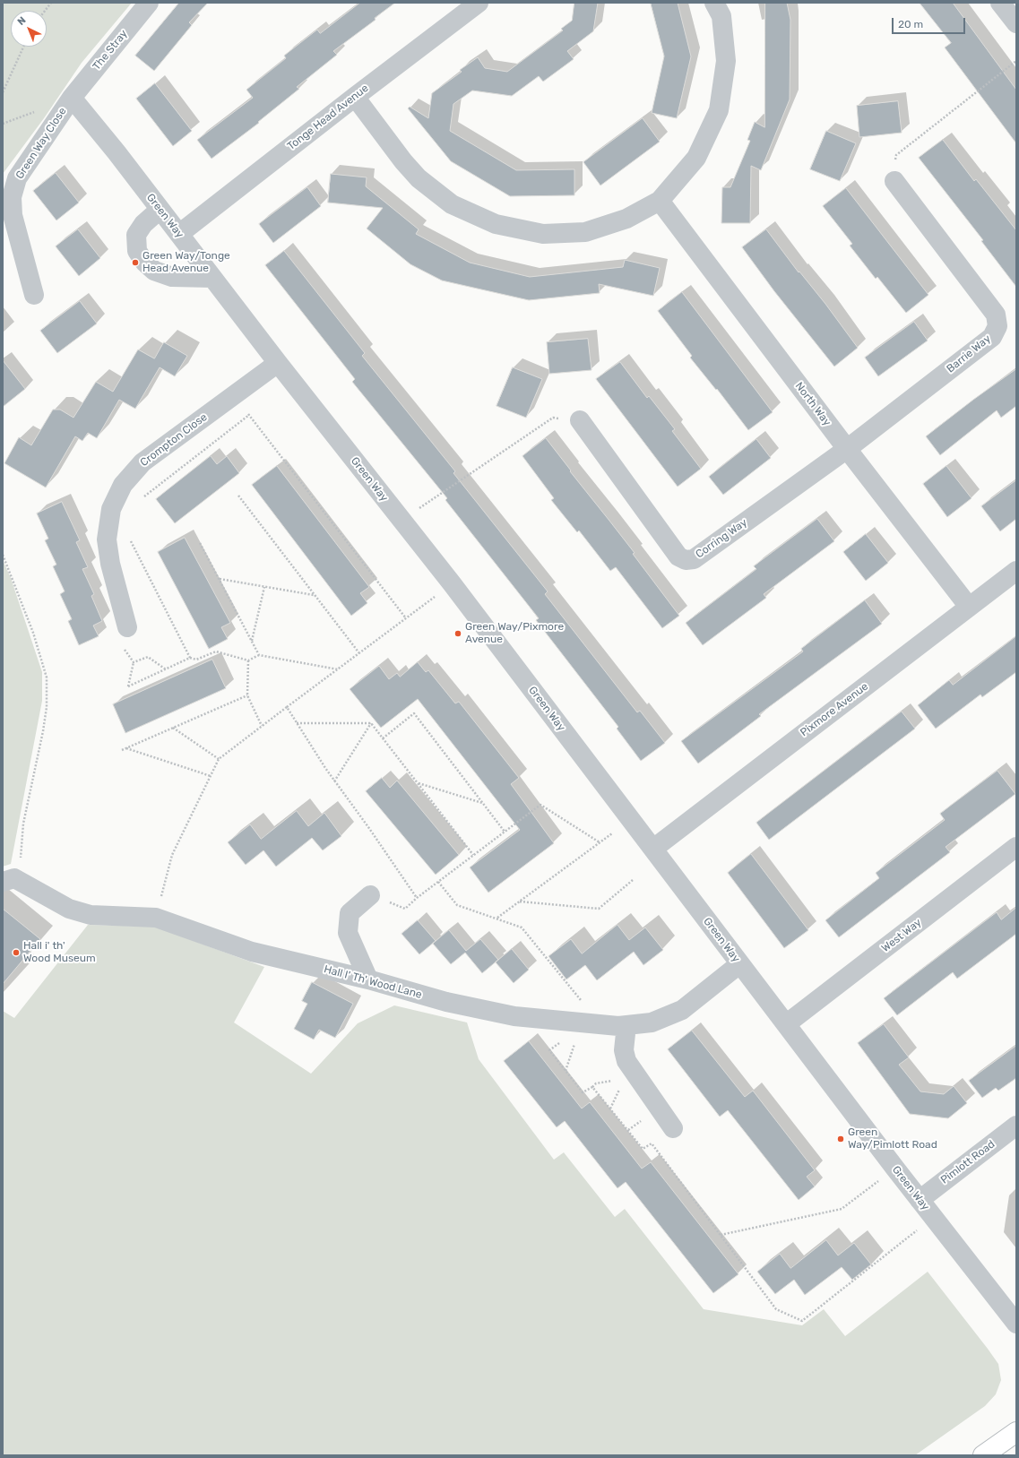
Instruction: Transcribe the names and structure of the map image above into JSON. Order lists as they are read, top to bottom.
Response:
{
  "streets": {
    "street": [
      "The Stray",
      "Tonge Head Avenue",
      "Green Way Close",
      "Green Way",
      "Barrie Way",
      "North Way",
      "Crompton Close",
      "Corring Way",
      "Pixmore Avenue",
      "West Way",
      "Hall I' Th' Wood Lane",
      "Pimlott Road"
    ]
  },
  "crossings": [
    ["The Stray", "Green Way Close"],
    ["The Stray", "Green Way"],
    ["Tonge Head Avenue", "Green Way"],
    ["Green Way Close", "Green Way"],
    ["Green Way", "Crompton Close"],
    ["Green Way", "Pixmore Avenue"],
    ["Green Way", "West Way"],
    ["Green Way", "Hall I' Th' Wood Lane"],
    ["Green Way", "Pimlott Road"],
    ["Barrie Way", "North Way"],
    ["Barrie Way", "Corring Way"],
    ["North Way", "Corring Way"],
    ["North Way", "Pixmore Avenue"]
  ],
  "places": [
    "Green Way/Tonge Head Avenue",
    "Green Way/Pixmore Avenue",
    "Hall i' th' Wood Museum",
    "Green Way/Pimlott Road"
  ],
  "scale_bar": "20 m",
  "north": "top left"
}
